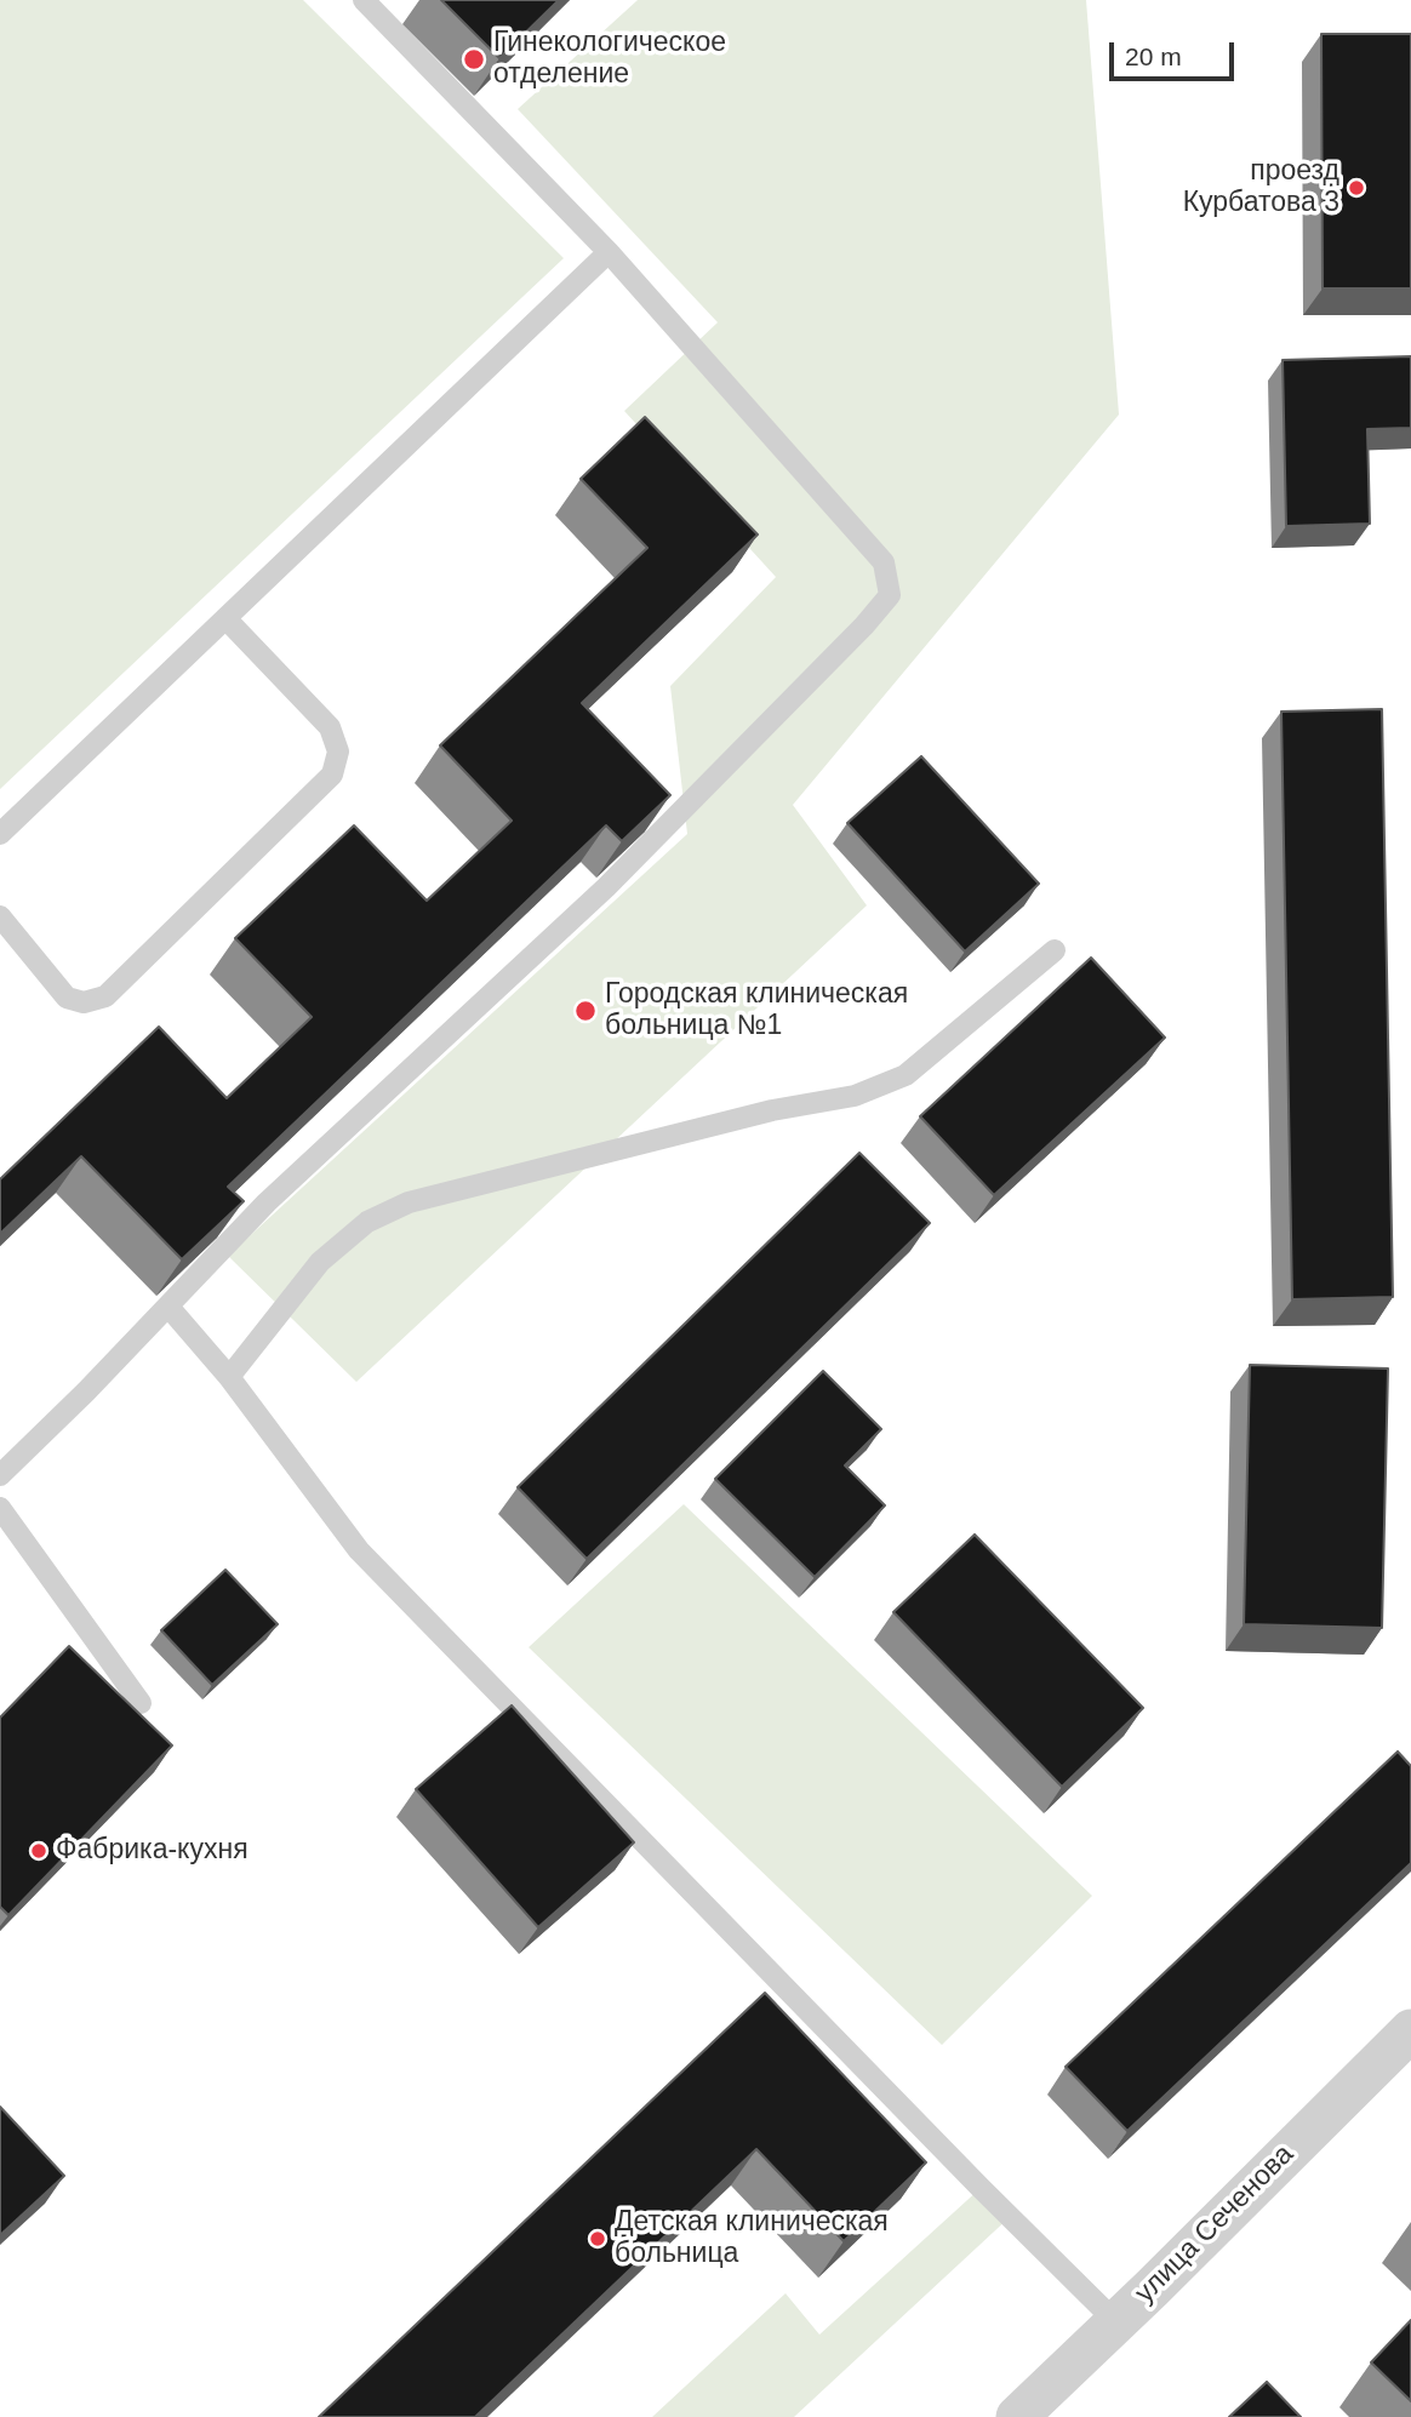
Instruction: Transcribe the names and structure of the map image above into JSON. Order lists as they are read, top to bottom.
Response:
{
  "streets": {
    "street": ["улица Сеченова"]
  },
  "places": [
    "Гинекологическое отделение",
    "проезд Курбатова 3",
    "Городская клиническая больница №1",
    "Фабрика-кухня",
    "Детская клиническая больница"
  ],
  "scale_bar": "20 m"
}
